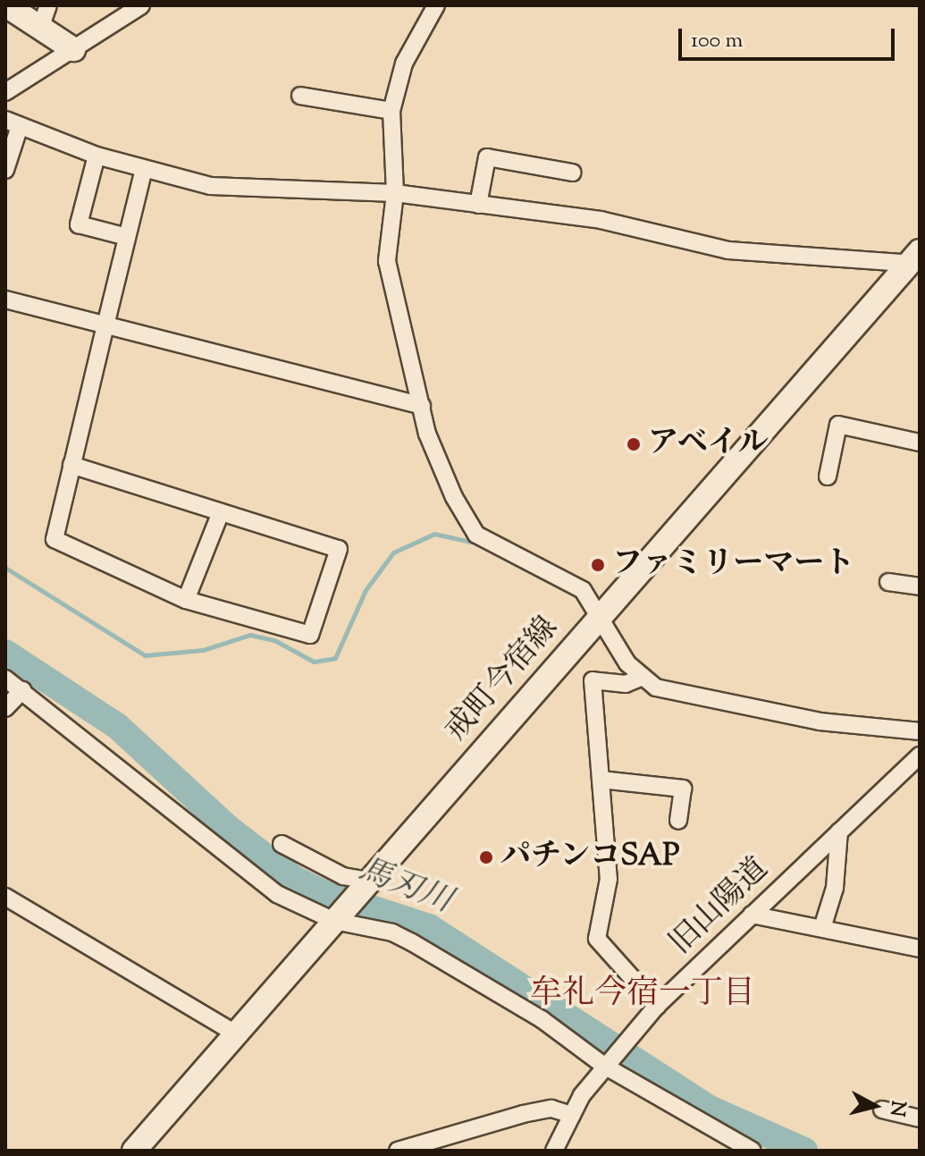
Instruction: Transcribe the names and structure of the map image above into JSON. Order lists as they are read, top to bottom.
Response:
{
  "streets": {
    "street": ["戒町今宿線", "旧山陽道"]
  },
  "districts": ["牟礼今宿一丁目"],
  "water": ["馬刃川"],
  "places": ["アベイル", "ファミリーマート", "パチンコSAP"],
  "scale_bar": "100 m",
  "north": "right"
}
